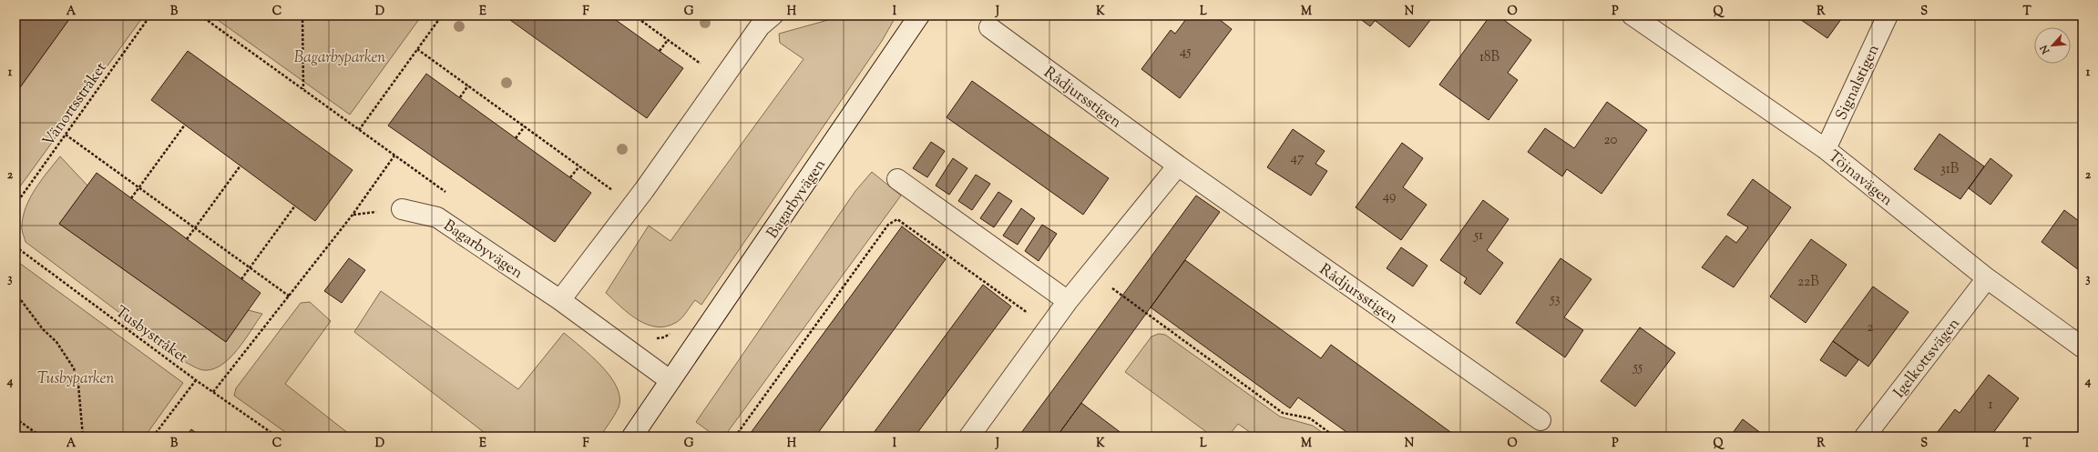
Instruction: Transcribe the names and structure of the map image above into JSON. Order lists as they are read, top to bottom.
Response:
{
  "streets": {
    "street": [
      "Signalstigen",
      "Rådjursstigen",
      "Töjnavägen",
      "Bagarbyvägen",
      "Igelkottsvägen"
    ],
    "path": ["Vänortsstråket", "Tusbystråket"]
  },
  "crossings": [
    ["Signalstigen", "Töjnavägen"],
    ["Töjnavägen", "Igelkottsvägen"]
  ],
  "parks": ["Bagarbyparken", "Tusbyparken"],
  "house_numbers": [
    "45",
    "18B",
    "20",
    "47",
    "31B",
    "49",
    "51",
    "22B",
    "53",
    "2",
    "55",
    "1"
  ],
  "north": "bottom left",
  "grid": {
    "columns": [
      "A",
      "B",
      "C",
      "D",
      "E",
      "F",
      "G",
      "H",
      "I",
      "J",
      "K",
      "L",
      "M",
      "N",
      "O",
      "P",
      "Q",
      "R",
      "S",
      "T"
    ],
    "rows": [
      "1",
      "2",
      "3",
      "4"
    ]
  }
}
